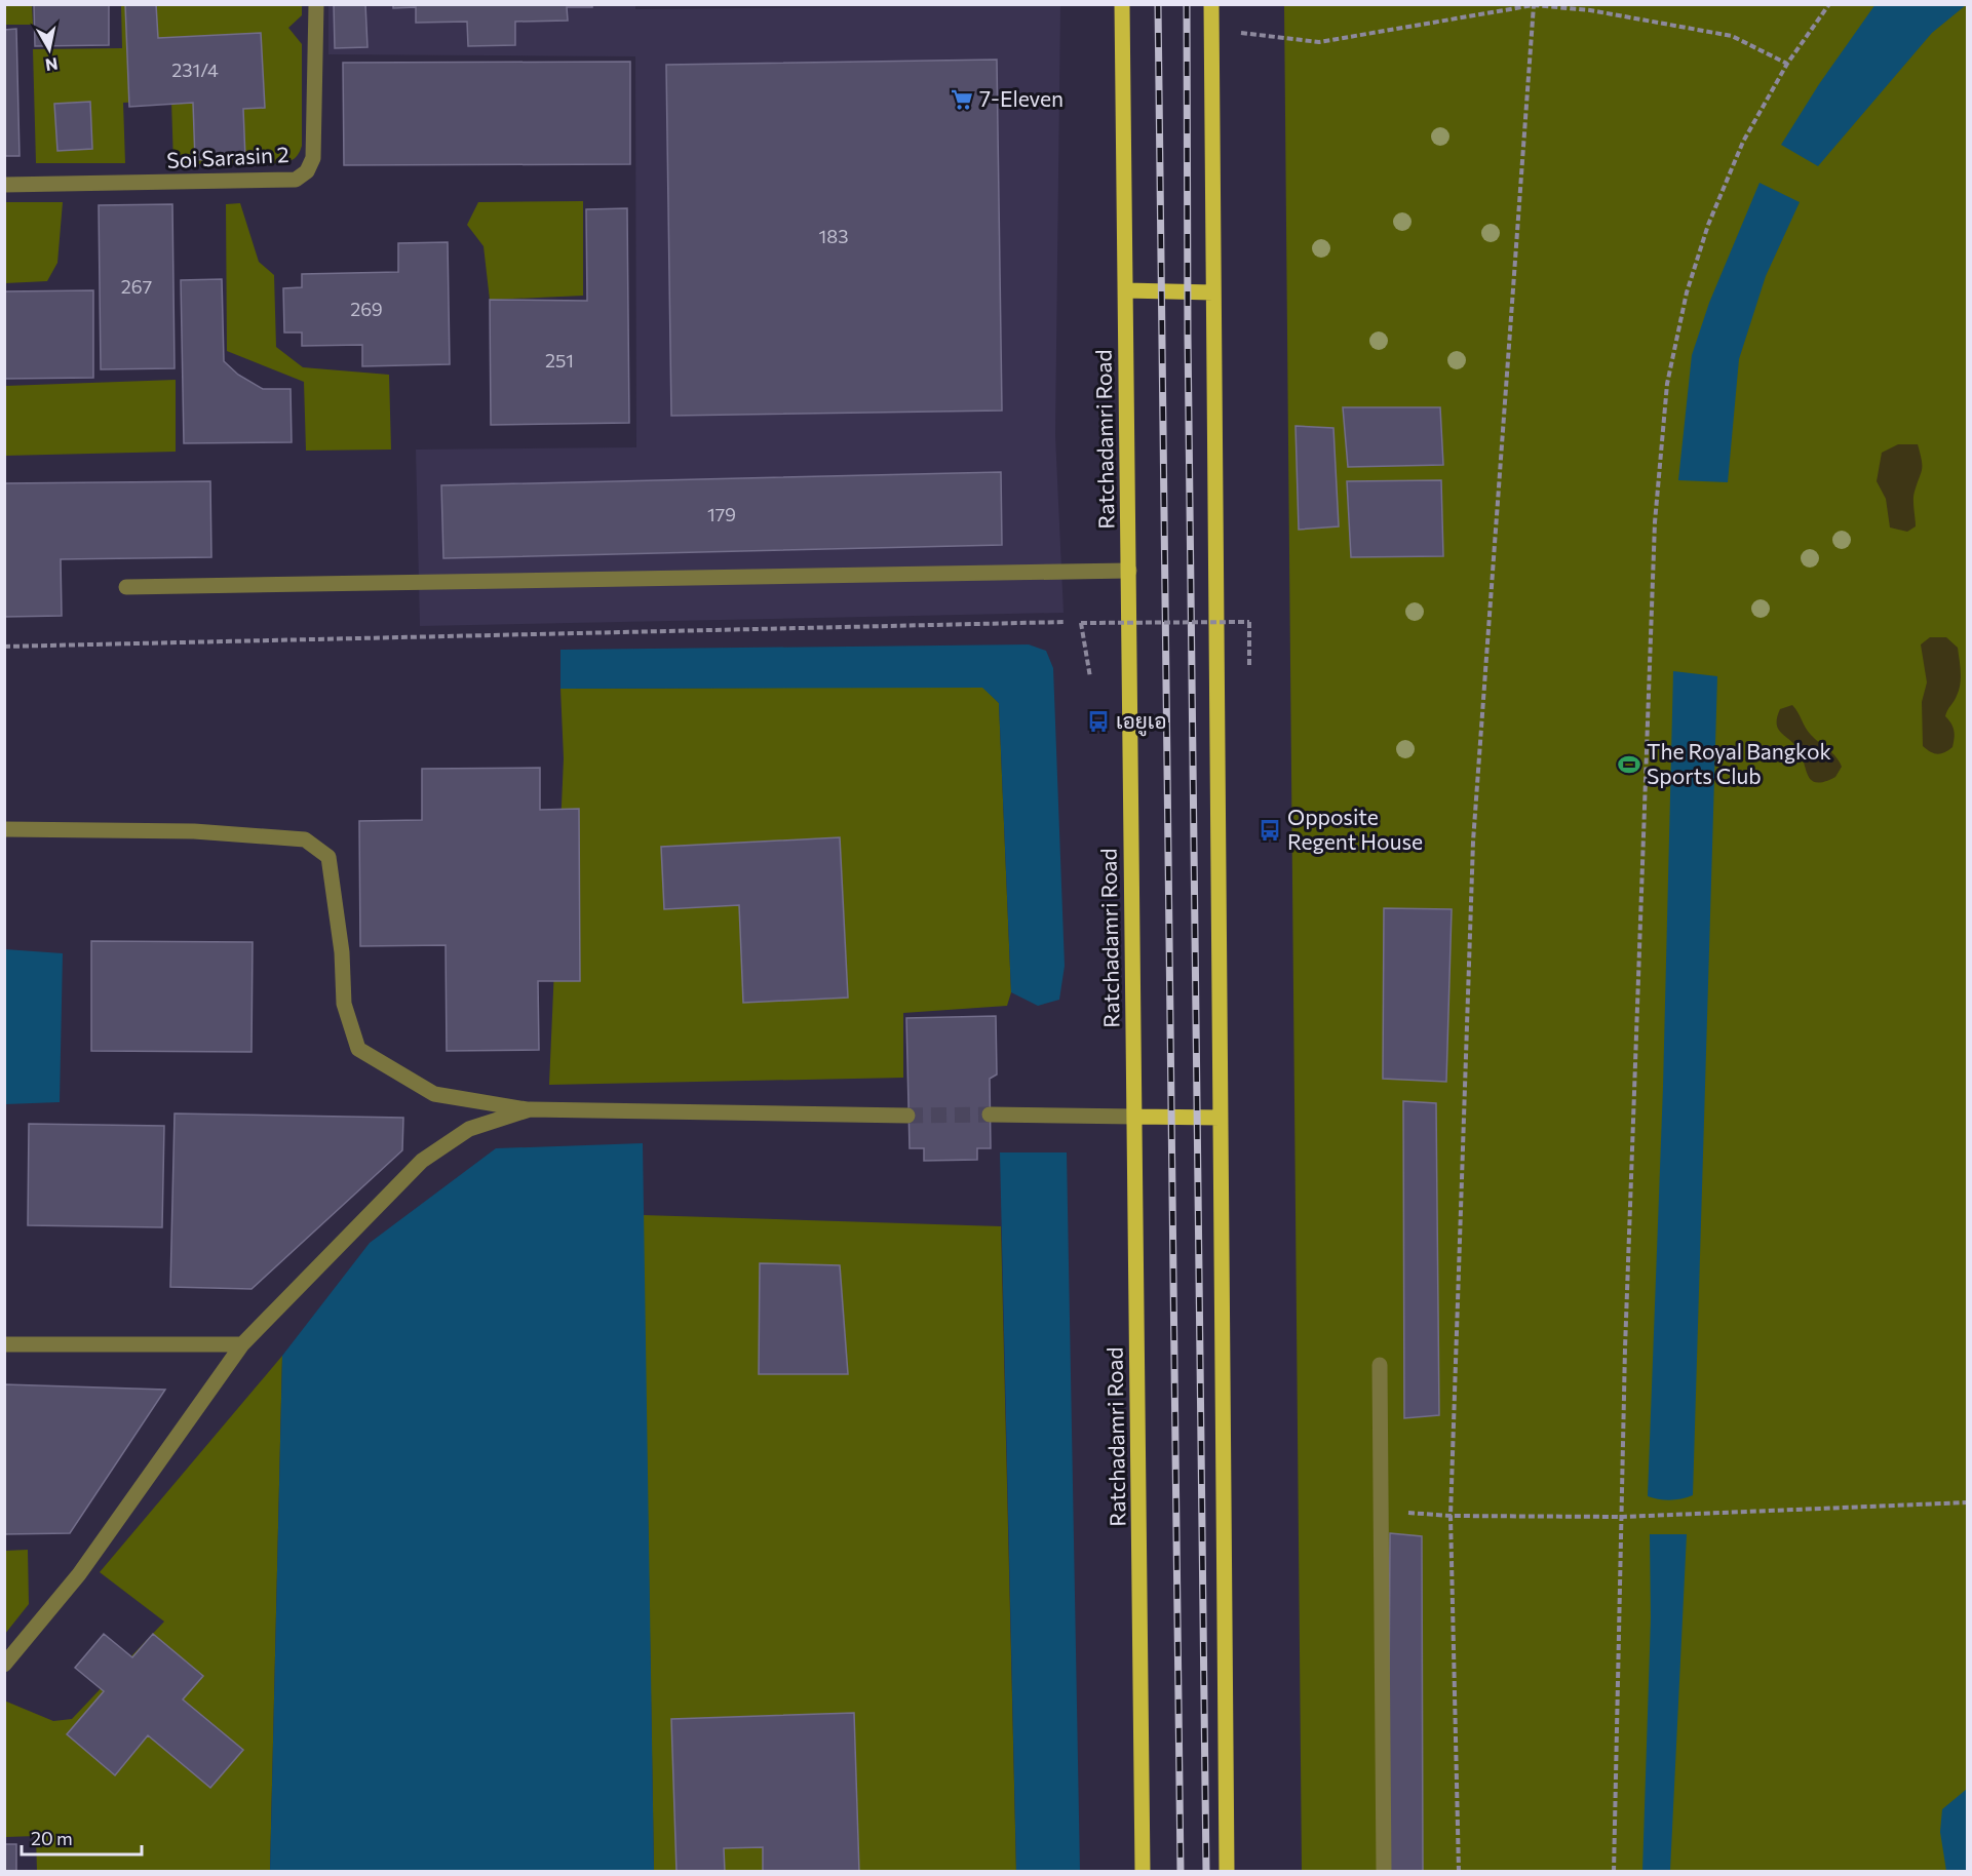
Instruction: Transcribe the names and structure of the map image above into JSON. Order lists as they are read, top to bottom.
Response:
{
  "streets": {
    "main road": ["Ratchadamri Road"],
    "street": ["Soi Sarasin 2"]
  },
  "places": {
    "supermarket": ["7-Eleven"],
    "bus stop": ["เอยูเอ", "Opposite Regent House"],
    "sports": ["The Royal Bangkok Sports Club"]
  },
  "house_numbers": [
    "231/4",
    "183",
    "267",
    "269",
    "251",
    "179"
  ],
  "scale_bar": "20 m",
  "north": "bottom"
}
